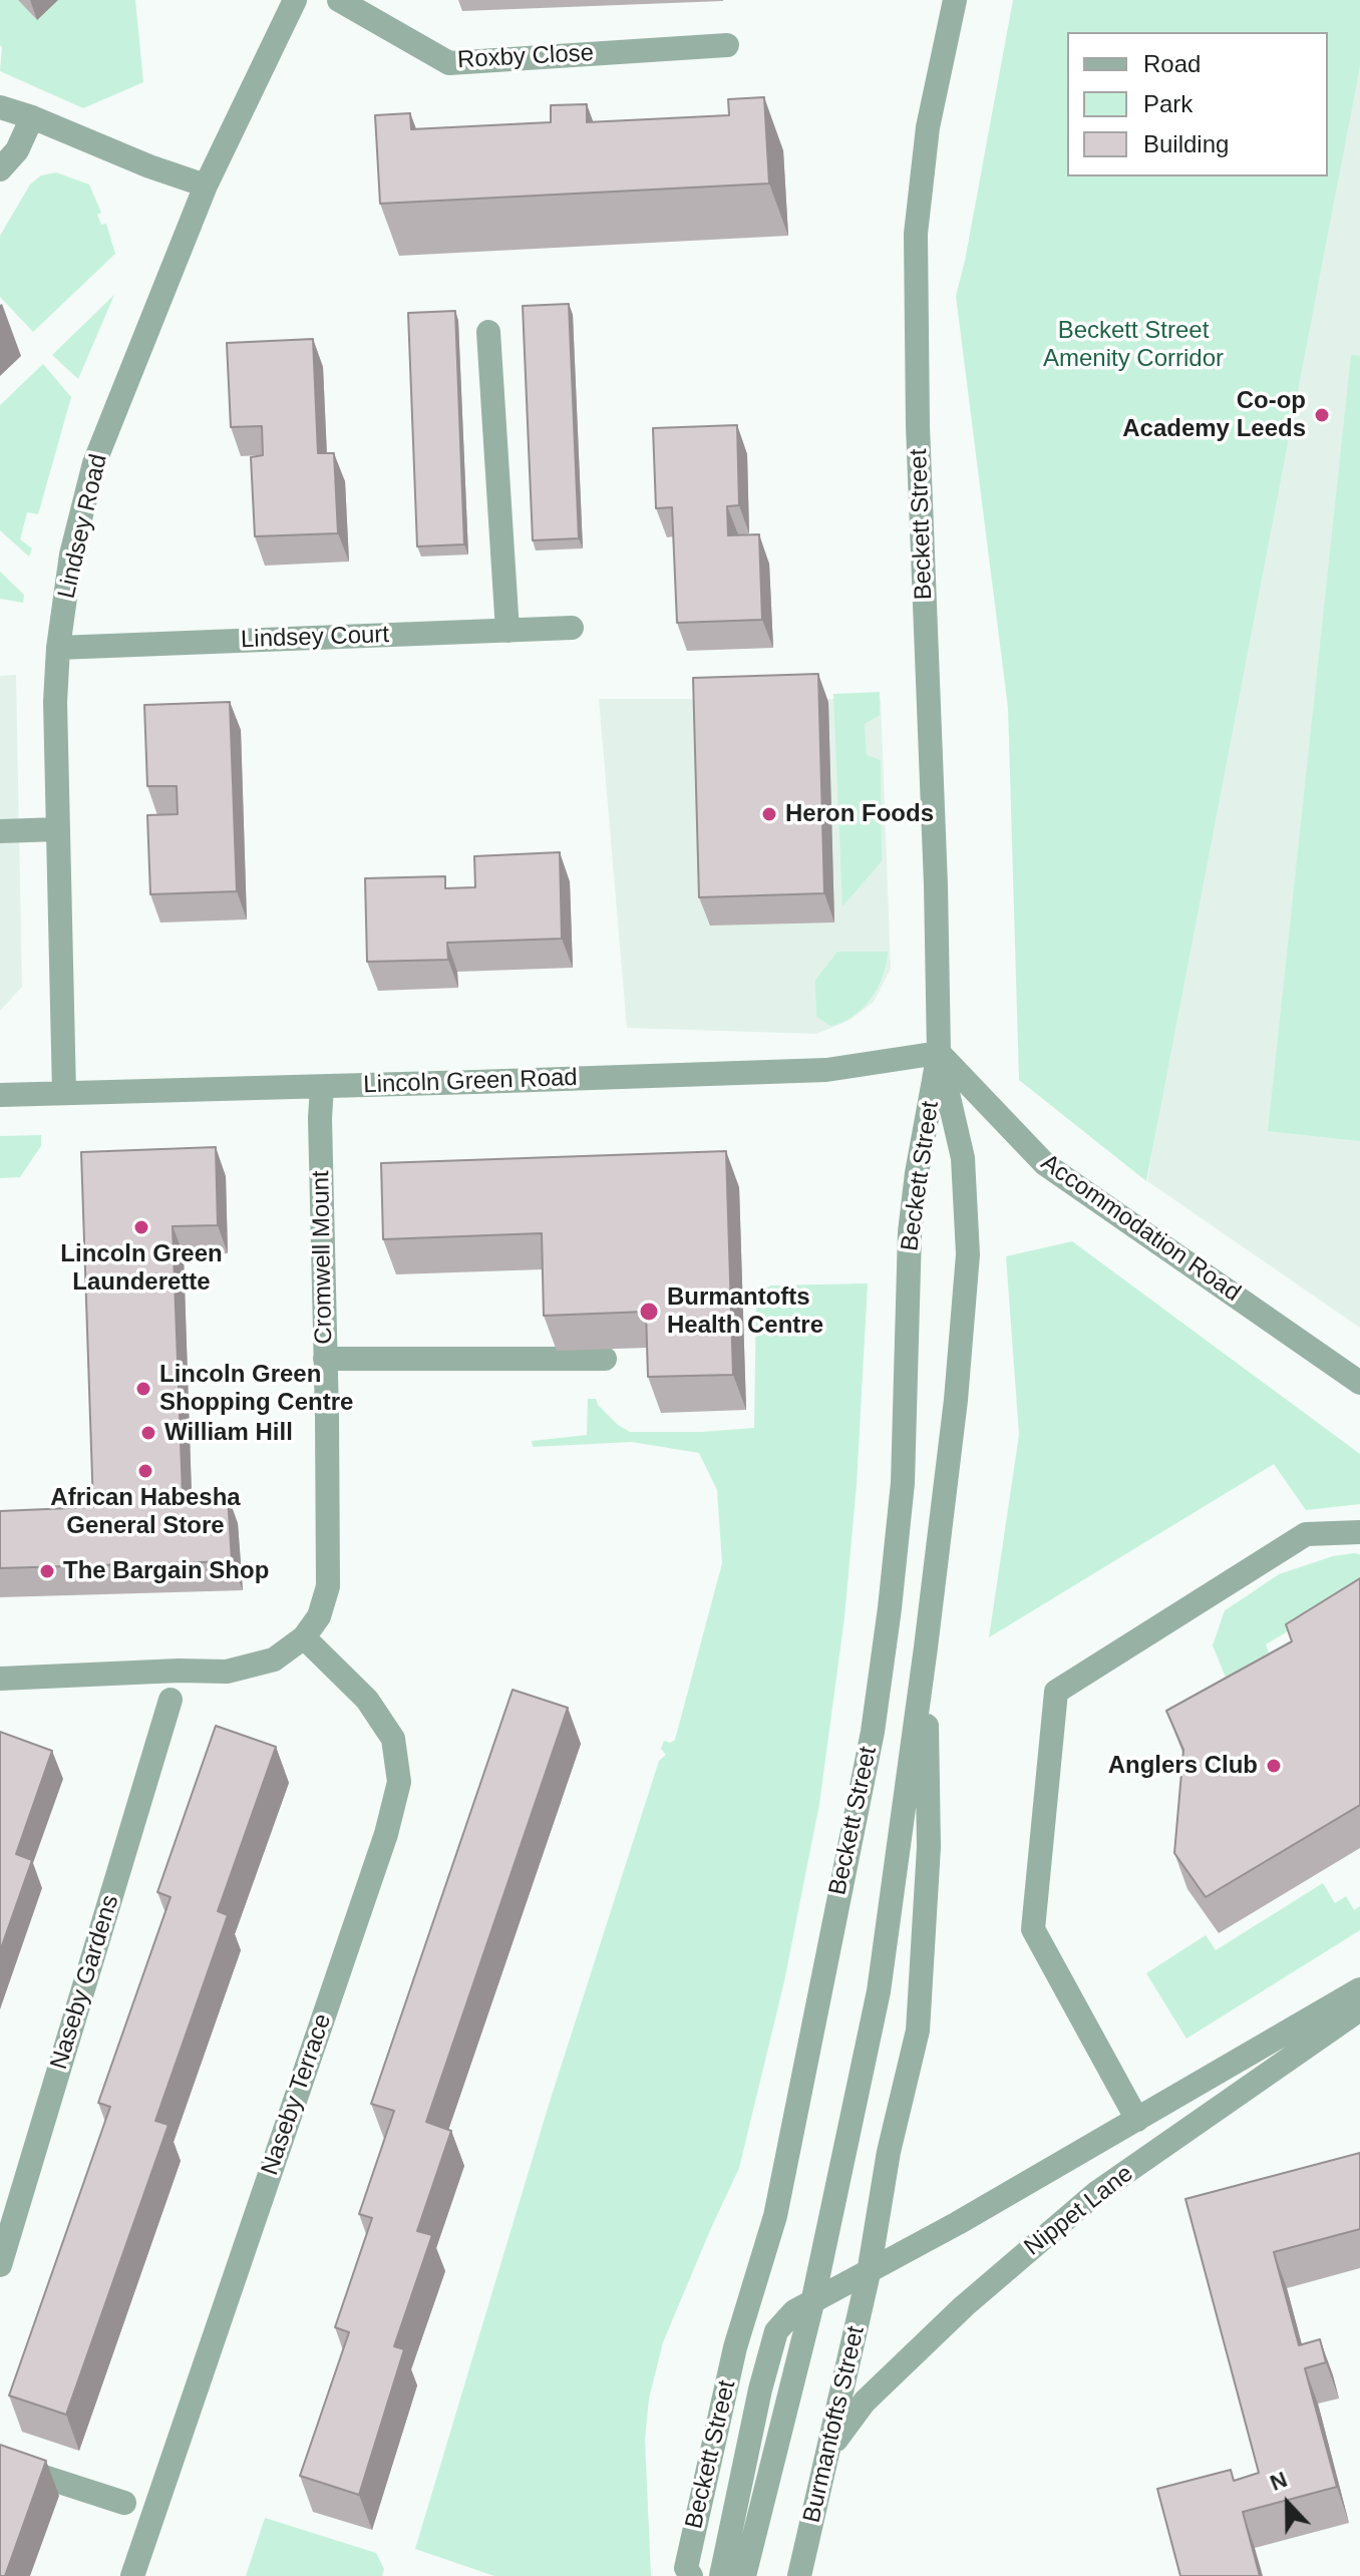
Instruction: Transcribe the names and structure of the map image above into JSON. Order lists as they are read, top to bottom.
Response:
{
  "streets": {
    "street": [
      "Roxby Close",
      "Beckett Street",
      "Lindsey Road",
      "Lindsey Court",
      "Lincoln Green Road",
      "Accommodation Road",
      "Cromwell Mount",
      "Naseby Gardens",
      "Naseby Terrace",
      "Nippet Lane",
      "Burmantofts Street"
    ]
  },
  "crossings": [
    ["Beckett Street", "Lincoln Green Road"],
    ["Beckett Street", "Accommodation Road"],
    ["Beckett Street", "Burmantofts Street"],
    ["Lindsey Road", "Lindsey Court"],
    ["Lindsey Road", "Lincoln Green Road"],
    ["Lincoln Green Road", "Accommodation Road"],
    ["Lincoln Green Road", "Cromwell Mount"],
    ["Cromwell Mount", "Naseby Terrace"],
    ["Nippet Lane", "Burmantofts Street"]
  ],
  "parks": ["Beckett Street Amenity Corridor"],
  "places": [
    "Co-op Academy Leeds",
    "Heron Foods",
    "Lincoln Green Launderette",
    "Burmantofts Health Centre",
    "Lincoln Green Shopping Centre",
    "William Hill",
    "African Habesha General Store",
    "The Bargain Shop",
    "Anglers Club"
  ],
  "legend": ["Road", "Park", "Building"],
  "north": "top"
}
